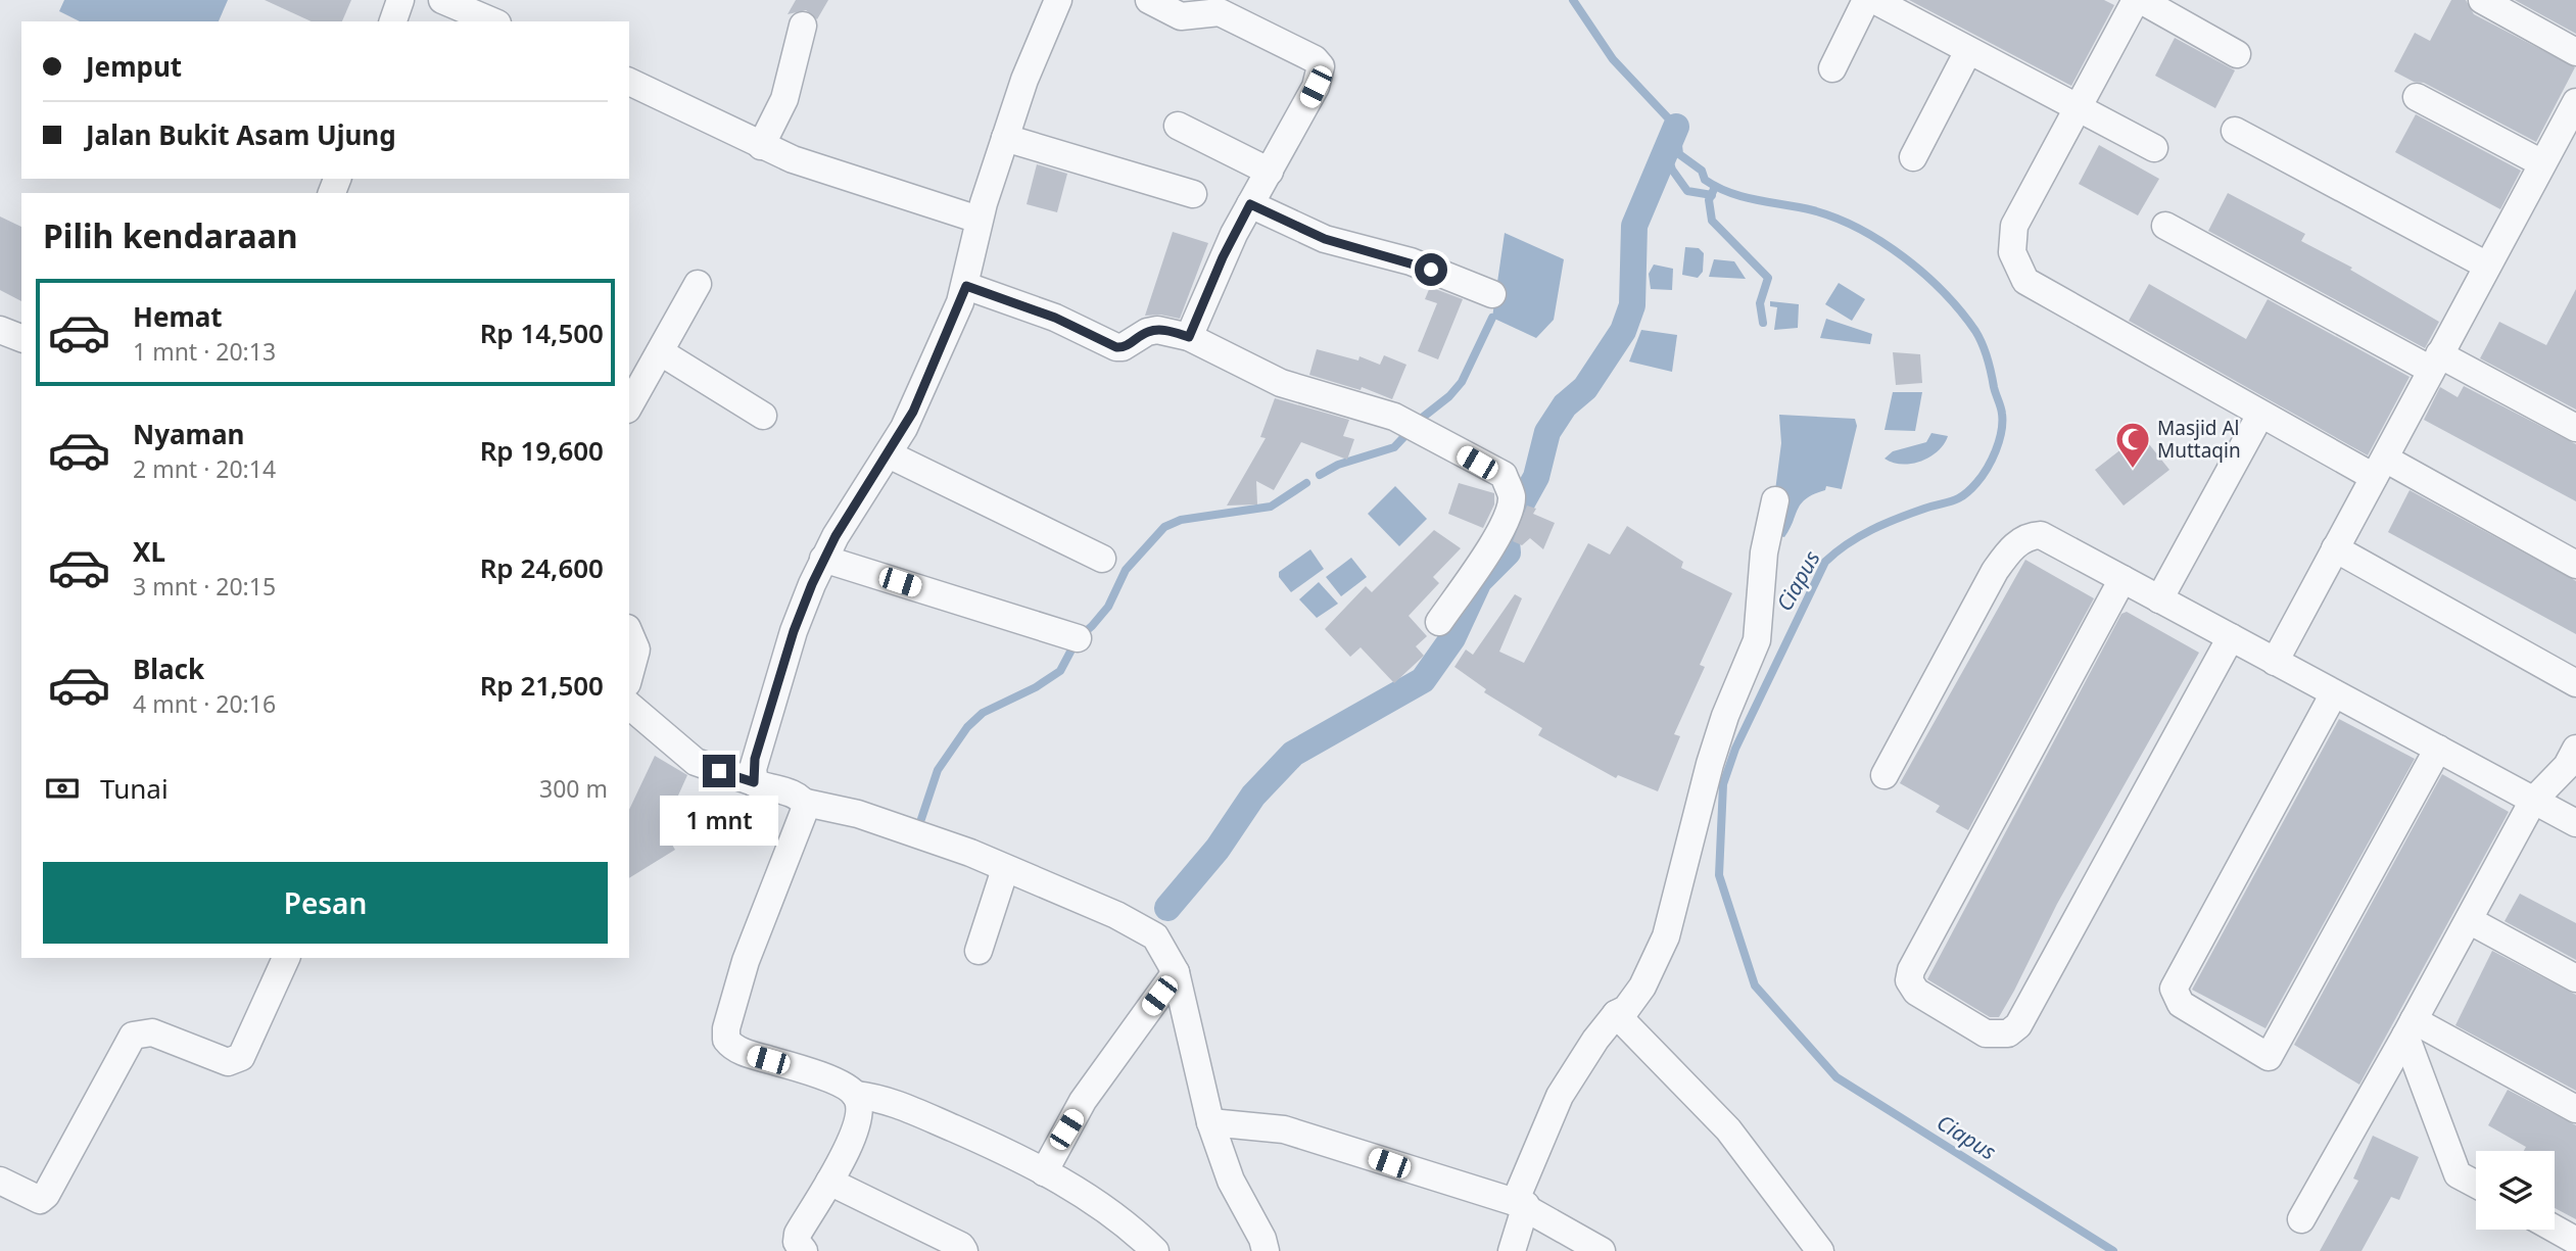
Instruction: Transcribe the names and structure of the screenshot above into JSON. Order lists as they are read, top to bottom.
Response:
{
  "water": ["Ciapus"],
  "places": {
    "mosque": ["Masjid Al Muttaqin"]
  },
  "page": {
    "banner": ["Jemput", "Jalan Bukit Asam Ujung"],
    "heading": "Pilih kendaraan",
    "list": [
      {
        "name": "Hemat",
        "note": "1 mnt · 20:13",
        "value": "Rp 14,500"
      },
      {
        "name": "Nyaman",
        "note": "2 mnt · 20:14",
        "value": "Rp 19,600"
      },
      {
        "name": "XL",
        "note": "3 mnt · 20:15",
        "value": "Rp 24,600"
      },
      {
        "name": "Black",
        "note": "4 mnt · 20:16",
        "value": "Rp 21,500"
      }
    ],
    "pay": ["Tunai", "300 m"],
    "bubble": "1 mnt",
    "buttons": "Pesan"
  }
}
